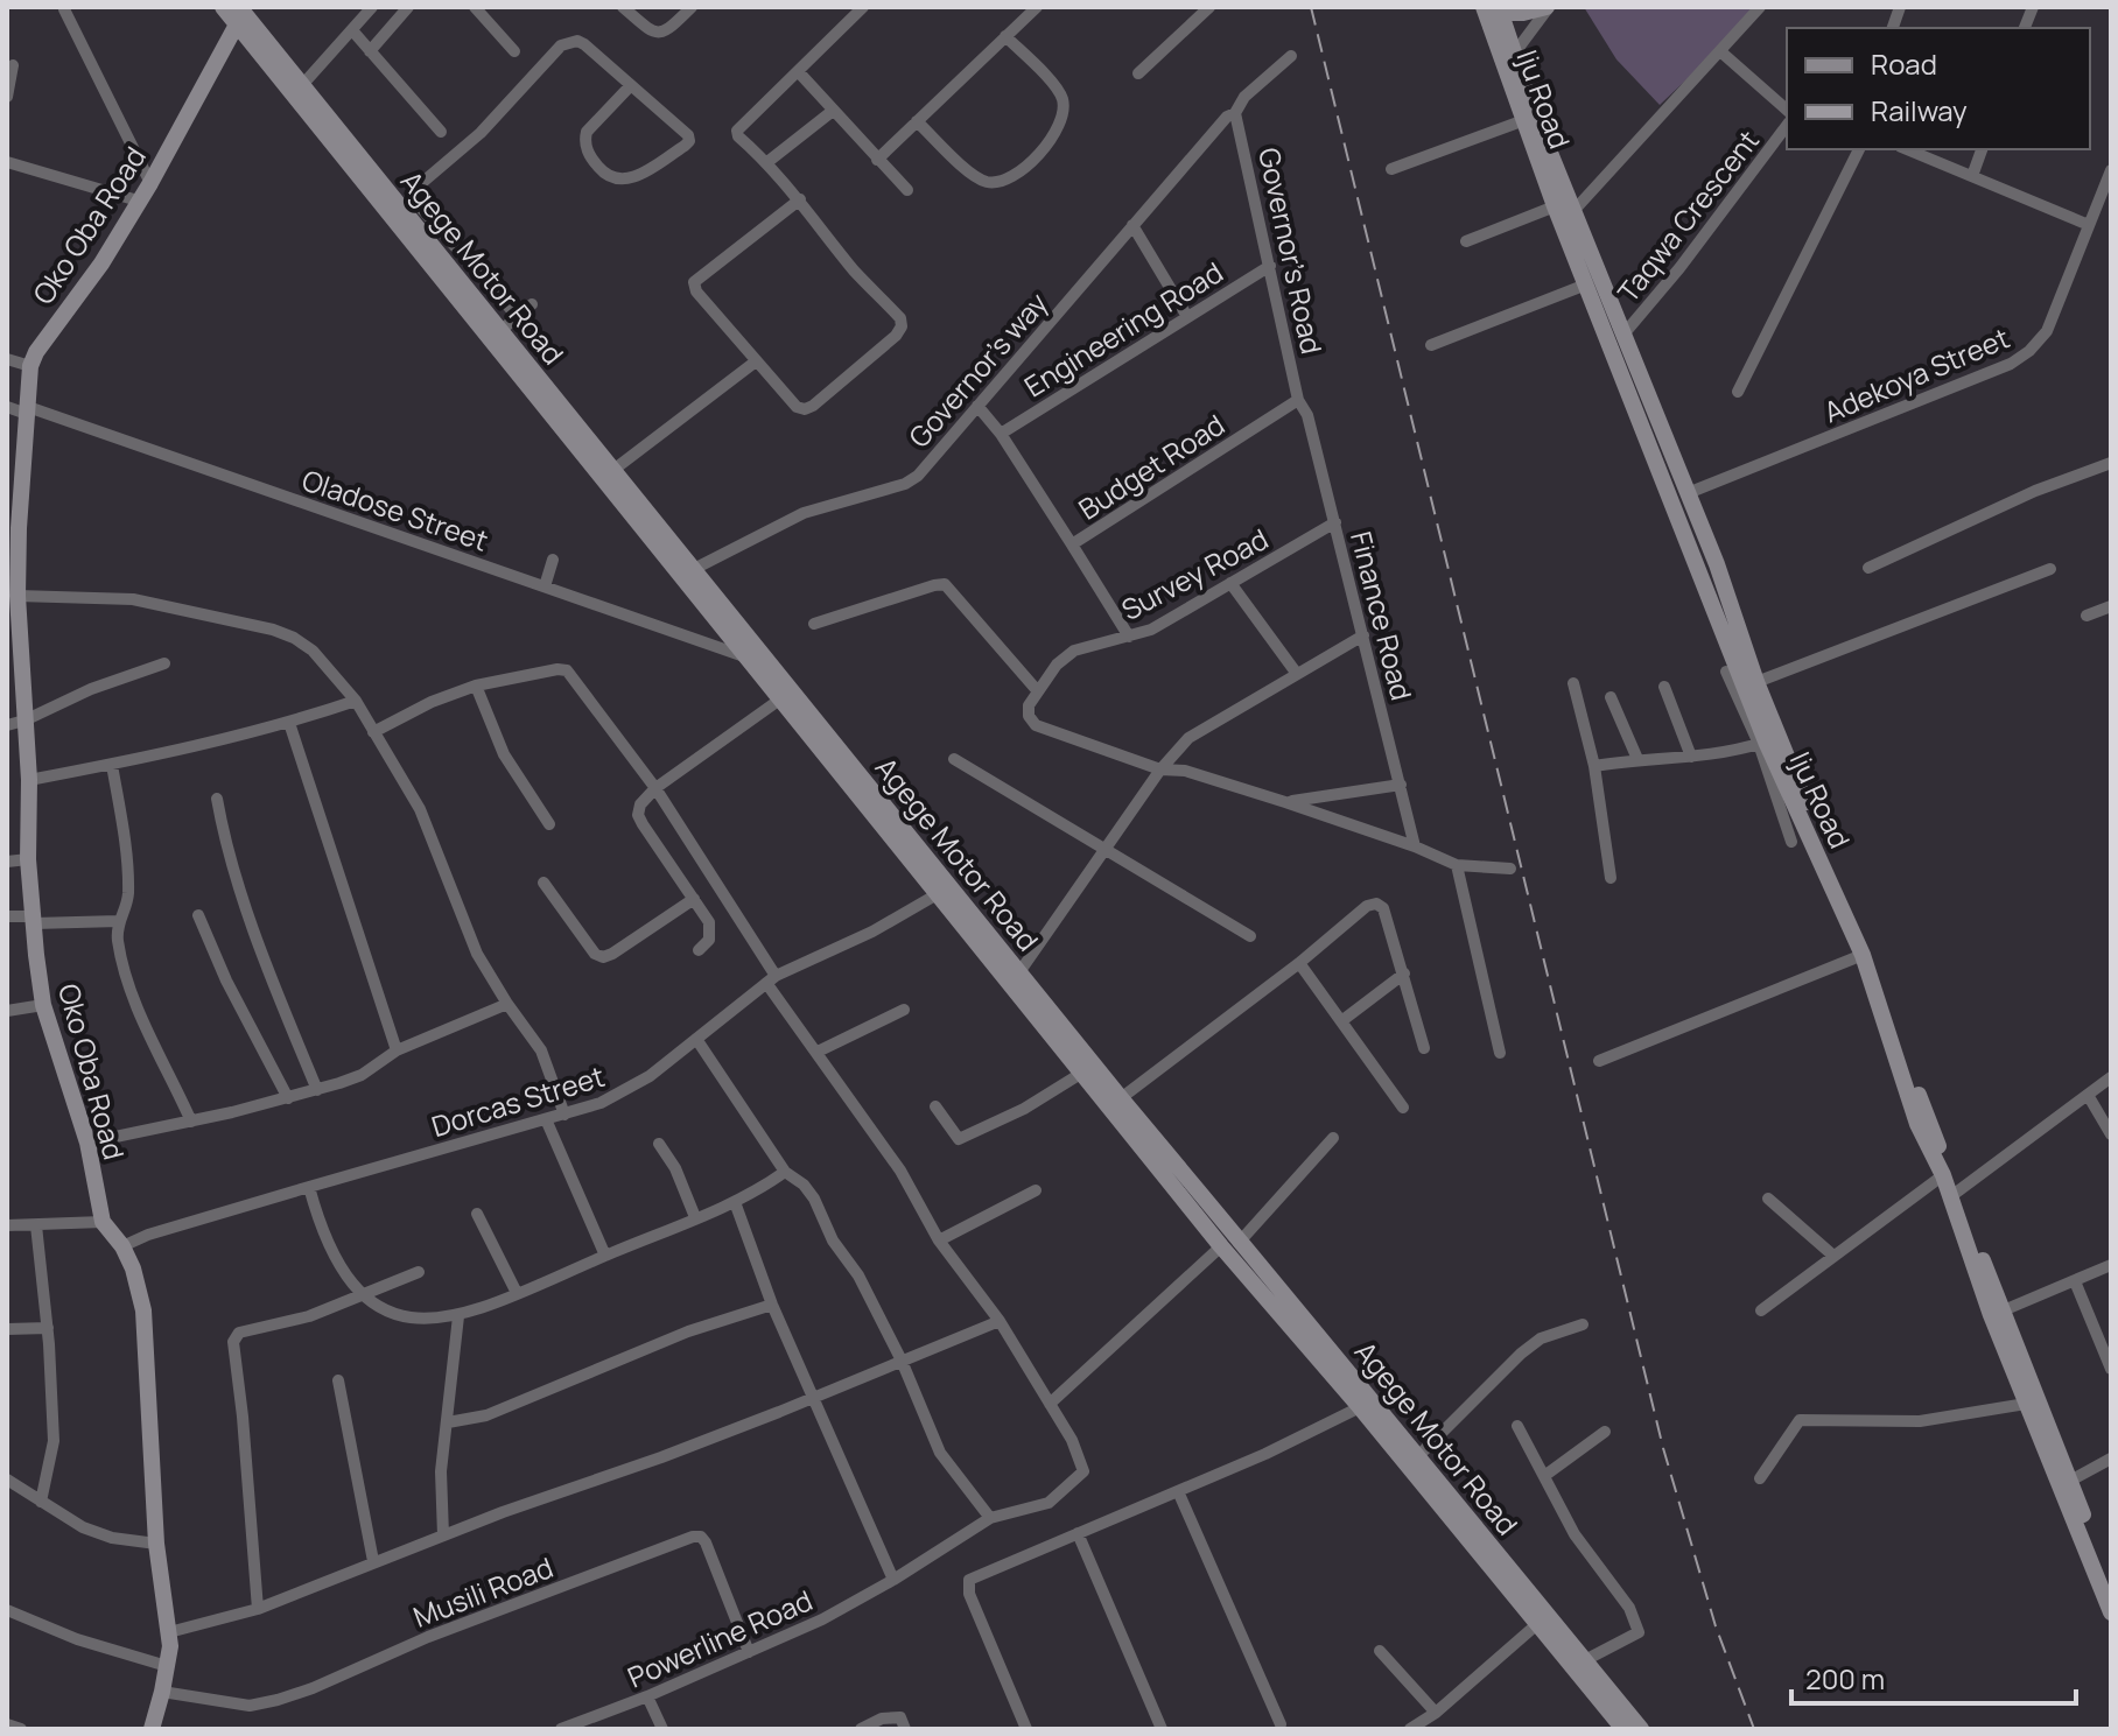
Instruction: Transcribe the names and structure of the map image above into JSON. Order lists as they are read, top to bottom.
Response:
{
  "streets": {
    "main road": ["Iju Road", "Oko Oba Road", "Agege Motor Road"],
    "street": [
      "Taqwa Crescent",
      "Governor's Road",
      "Engineering Road",
      "Governor's way",
      "Adekoya Street",
      "Budget Road",
      "Oladose Street",
      "Survey Road",
      "Finance Road",
      "Dorcas Street",
      "Musili Road",
      "Powerline Road"
    ]
  },
  "crossings": [
    ["Iju Road", "Taqwa Crescent"],
    ["Iju Road", "Adekoya Street"],
    ["Oko Oba Road", "Agege Motor Road"],
    ["Oko Oba Road", "Oladose Street"],
    ["Oko Oba Road", "Dorcas Street"],
    ["Oko Oba Road", "Musili Road"],
    ["Governor's Road", "Engineering Road"],
    ["Governor's Road", "Governor's way"],
    ["Governor's Road", "Budget Road"],
    ["Governor's Road", "Finance Road"],
    ["Agege Motor Road", "Governor's way"],
    ["Agege Motor Road", "Oladose Street"],
    ["Agege Motor Road", "Dorcas Street"],
    ["Budget Road", "Survey Road"],
    ["Budget Road", "Finance Road"],
    ["Survey Road", "Finance Road"],
    ["Musili Road", "Powerline Road"]
  ],
  "legend": ["Road", "Railway"],
  "scale_bar": "200 m"
}
